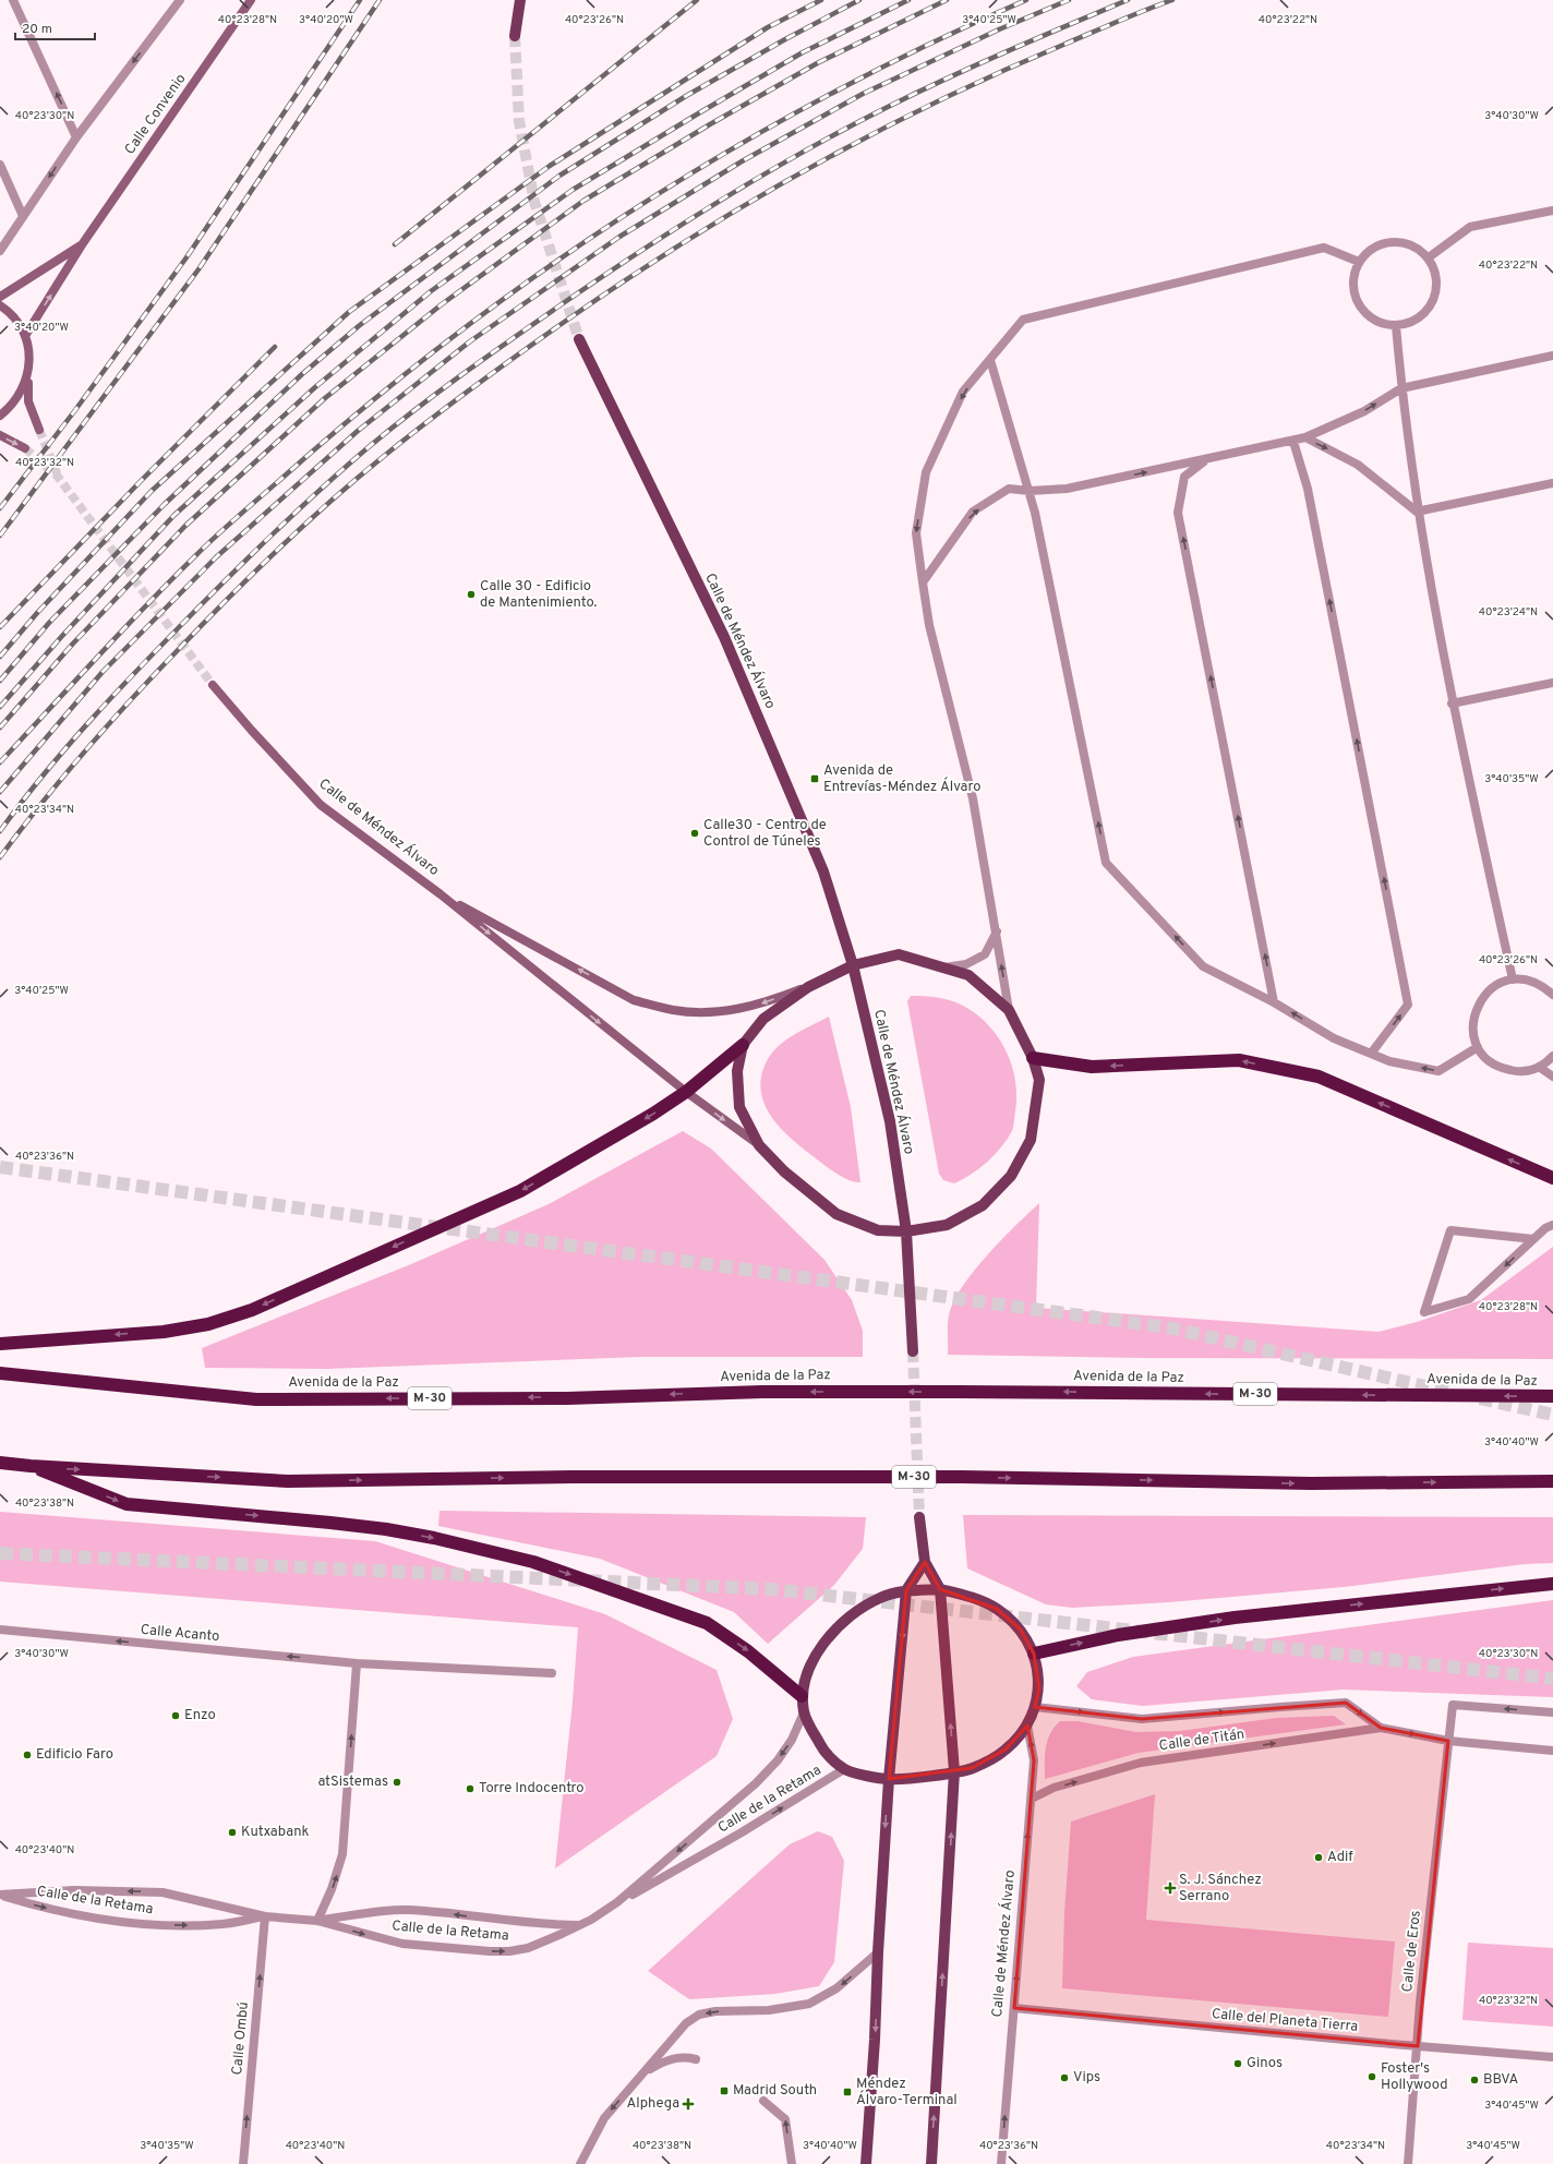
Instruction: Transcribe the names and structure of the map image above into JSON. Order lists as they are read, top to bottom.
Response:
{
  "streets": {
    "highway": ["Avenida de la Paz", "M-30"],
    "main road": ["Calle de Méndez Álvaro"],
    "street": [
      "Calle Convenio",
      "Calle Acanto",
      "Calle de Titán",
      "Calle de la Retama",
      "Calle de Eros",
      "Calle del Planeta Tierra",
      "Calle Ombú"
    ]
  },
  "crossings": [
    ["Calle de Méndez Álvaro", "Calle de Titán"],
    ["Calle de Méndez Álvaro", "Calle del Planeta Tierra"],
    ["Calle de Titán", "Calle de Eros"],
    ["Calle de la Retama", "Calle Ombú"],
    ["Calle de Eros", "Calle del Planeta Tierra"]
  ],
  "one_way": ["Calle Acanto", "Calle de Titán", "Calle Ombú"],
  "places": {
    "other": [
      "Calle 30 - Edificio de Mantenimiento.",
      "Calle30 - Centro de Control de Túneles",
      "Enzo",
      "Edificio Faro",
      "atSistemas",
      "Torre Indocentro",
      "Kutxabank",
      "Adif",
      "Ginos",
      "Foster's Hollywood",
      "Vips",
      "BBVA"
    ],
    "transit": ["Avenida de Entrevías-Méndez Álvaro", "Madrid South", "Méndez Álvaro-Terminal"],
    "health": ["S. J. Sánchez Serrano", "Alphega"]
  },
  "scale_bar": "20 m",
  "coordinates": [
    "40°23'28\"N",
    "3°40'20\"W",
    "40°23'26\"N",
    "3°40'25\"W",
    "40°23'22\"N",
    "3°40'30\"W",
    "40°23'30\"N",
    "40°23'32\"N",
    "40°23'24\"N",
    "3°40'35\"W",
    "40°23'34\"N",
    "40°23'36\"N",
    "3°40'40\"W",
    "40°23'38\"N",
    "40°23'40\"N",
    "3°40'45\"W"
  ]
}
